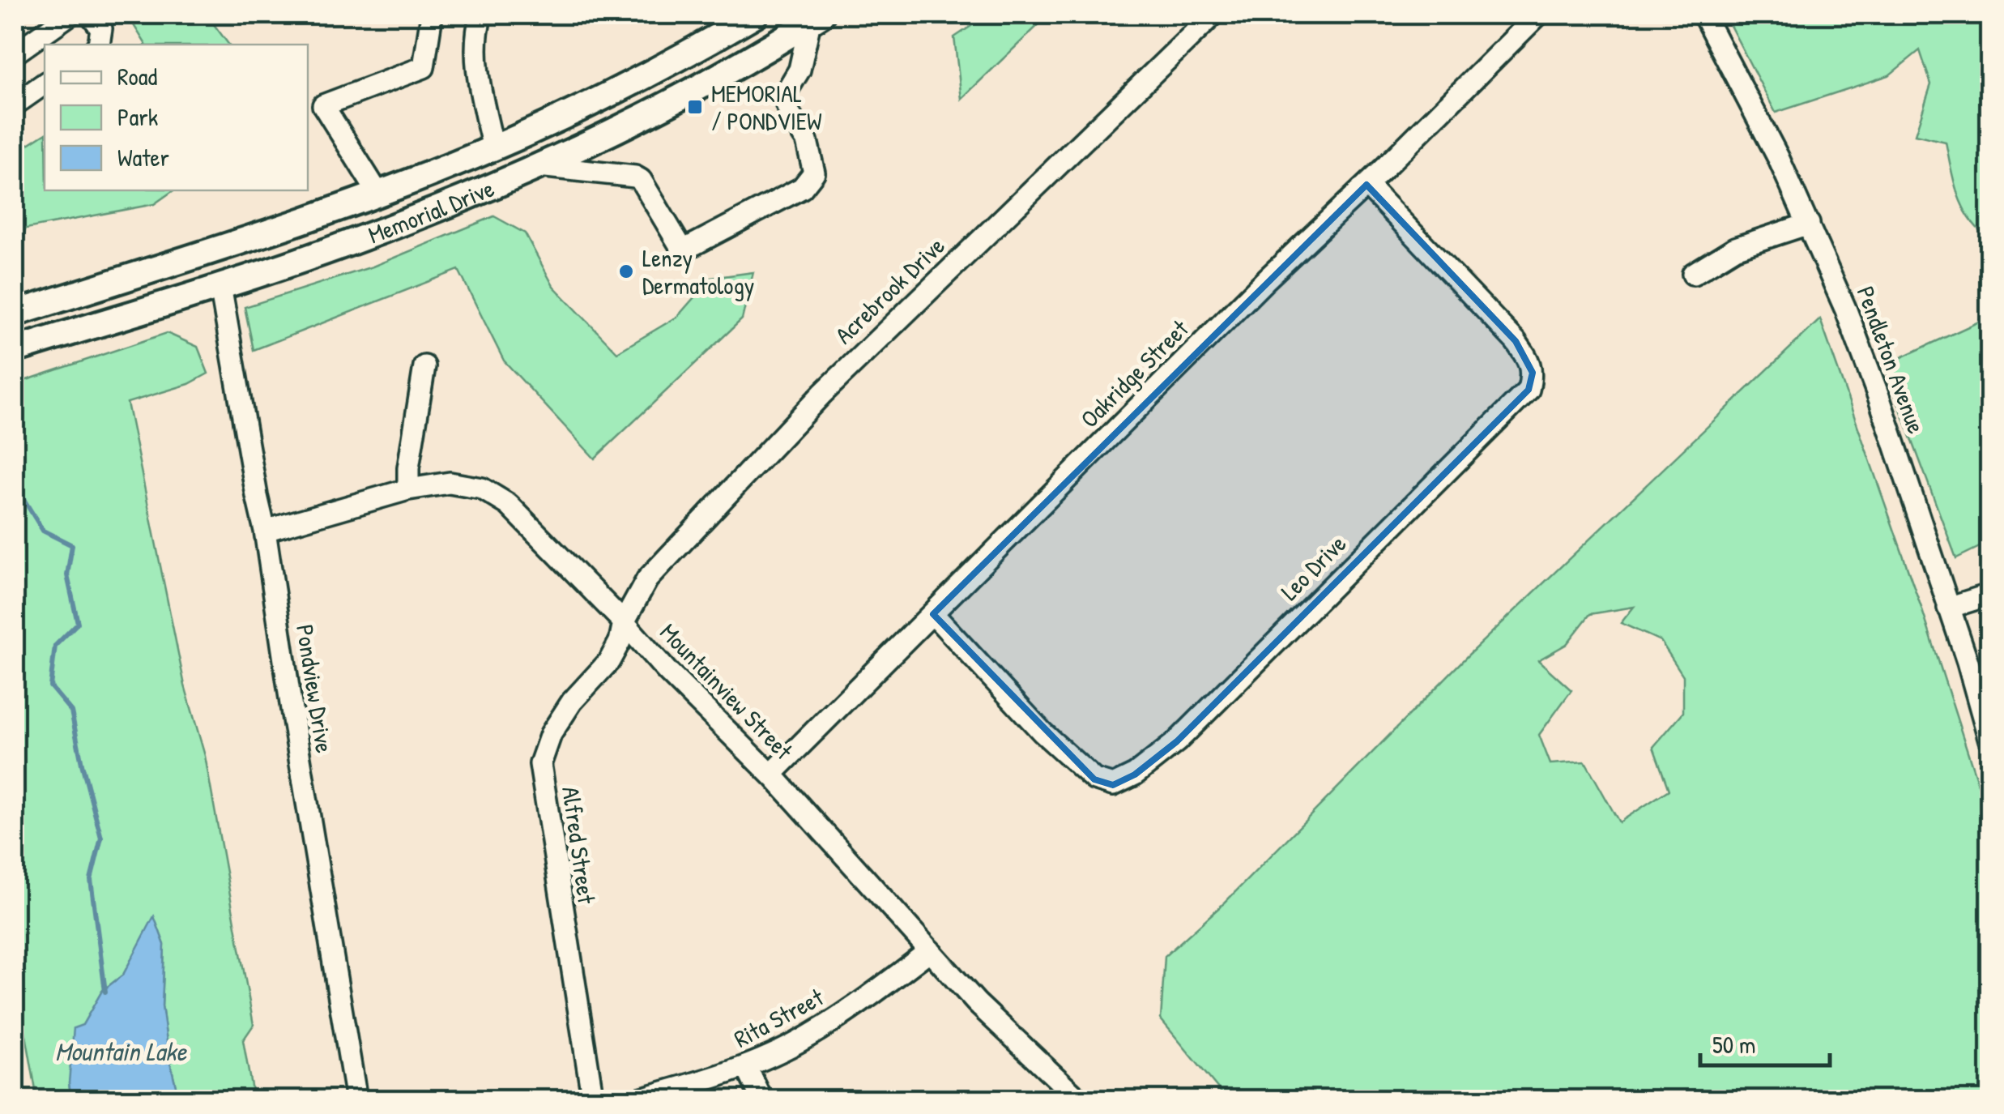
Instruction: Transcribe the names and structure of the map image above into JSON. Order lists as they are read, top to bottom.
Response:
{
  "streets": {
    "main road": ["Memorial Drive"],
    "street": [
      "Acrebrook Drive",
      "Pendleton Avenue",
      "Oakridge Street",
      "Leo Drive",
      "Pondview Drive",
      "Mountainview Street",
      "Alfred Street",
      "Rita Street"
    ]
  },
  "crossings": [
    ["Memorial Drive", "Pondview Drive"],
    ["Acrebrook Drive", "Mountainview Street"],
    ["Acrebrook Drive", "Alfred Street"],
    ["Oakridge Street", "Leo Drive"],
    ["Oakridge Street", "Mountainview Street"],
    ["Pondview Drive", "Mountainview Street"],
    ["Mountainview Street", "Alfred Street"],
    ["Mountainview Street", "Rita Street"]
  ],
  "water": ["Mountain Lake"],
  "places": {
    "transit": ["MEMORIAL / PONDVIEW"],
    "other": ["Lenzy Dermatology"]
  },
  "legend": ["Road", "Park", "Water"],
  "scale_bar": "50 m"
}
